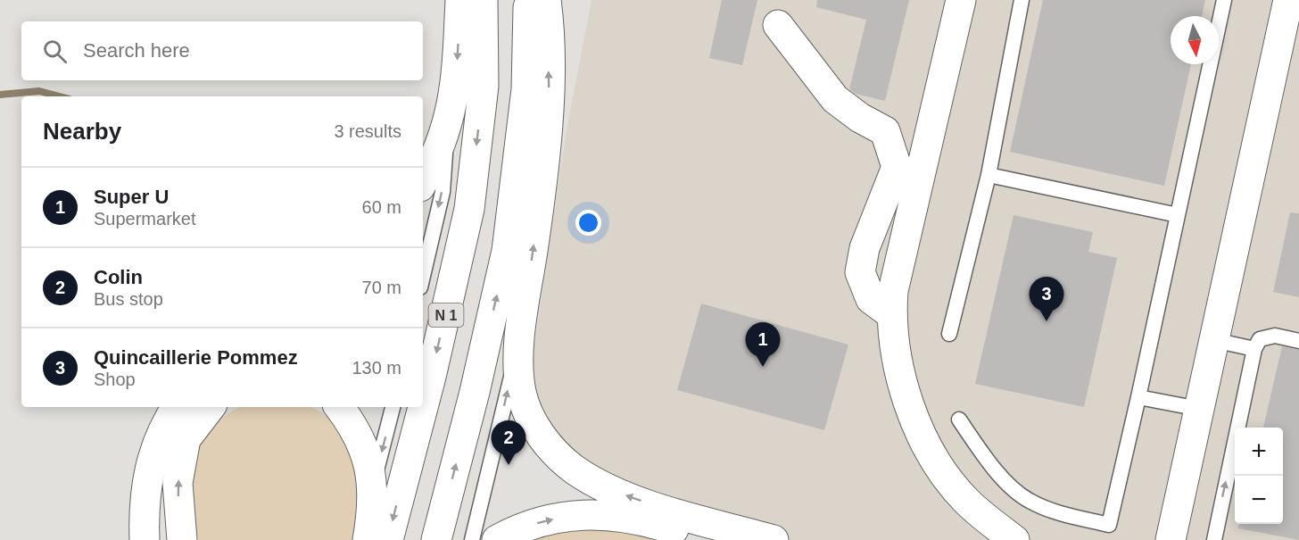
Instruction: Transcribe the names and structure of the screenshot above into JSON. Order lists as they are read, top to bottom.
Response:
{
  "streets": {
    "main road": ["N 1"]
  },
  "north": "bottom",
  "page": {
    "search": "Search here",
    "heading": ["Nearby", "3 results"],
    "list": [
      {
        "mark": "1",
        "name": "Super U",
        "note": "Supermarket",
        "value": "60 m"
      },
      {
        "mark": "2",
        "name": "Colin",
        "note": "Bus stop",
        "value": "70 m"
      },
      {
        "mark": "3",
        "name": "Quincaillerie Pommez",
        "note": "Shop",
        "value": "130 m"
      }
    ],
    "pins": ["3", "1", "2"],
    "map_buttons": ["+", "−"]
  }
}
